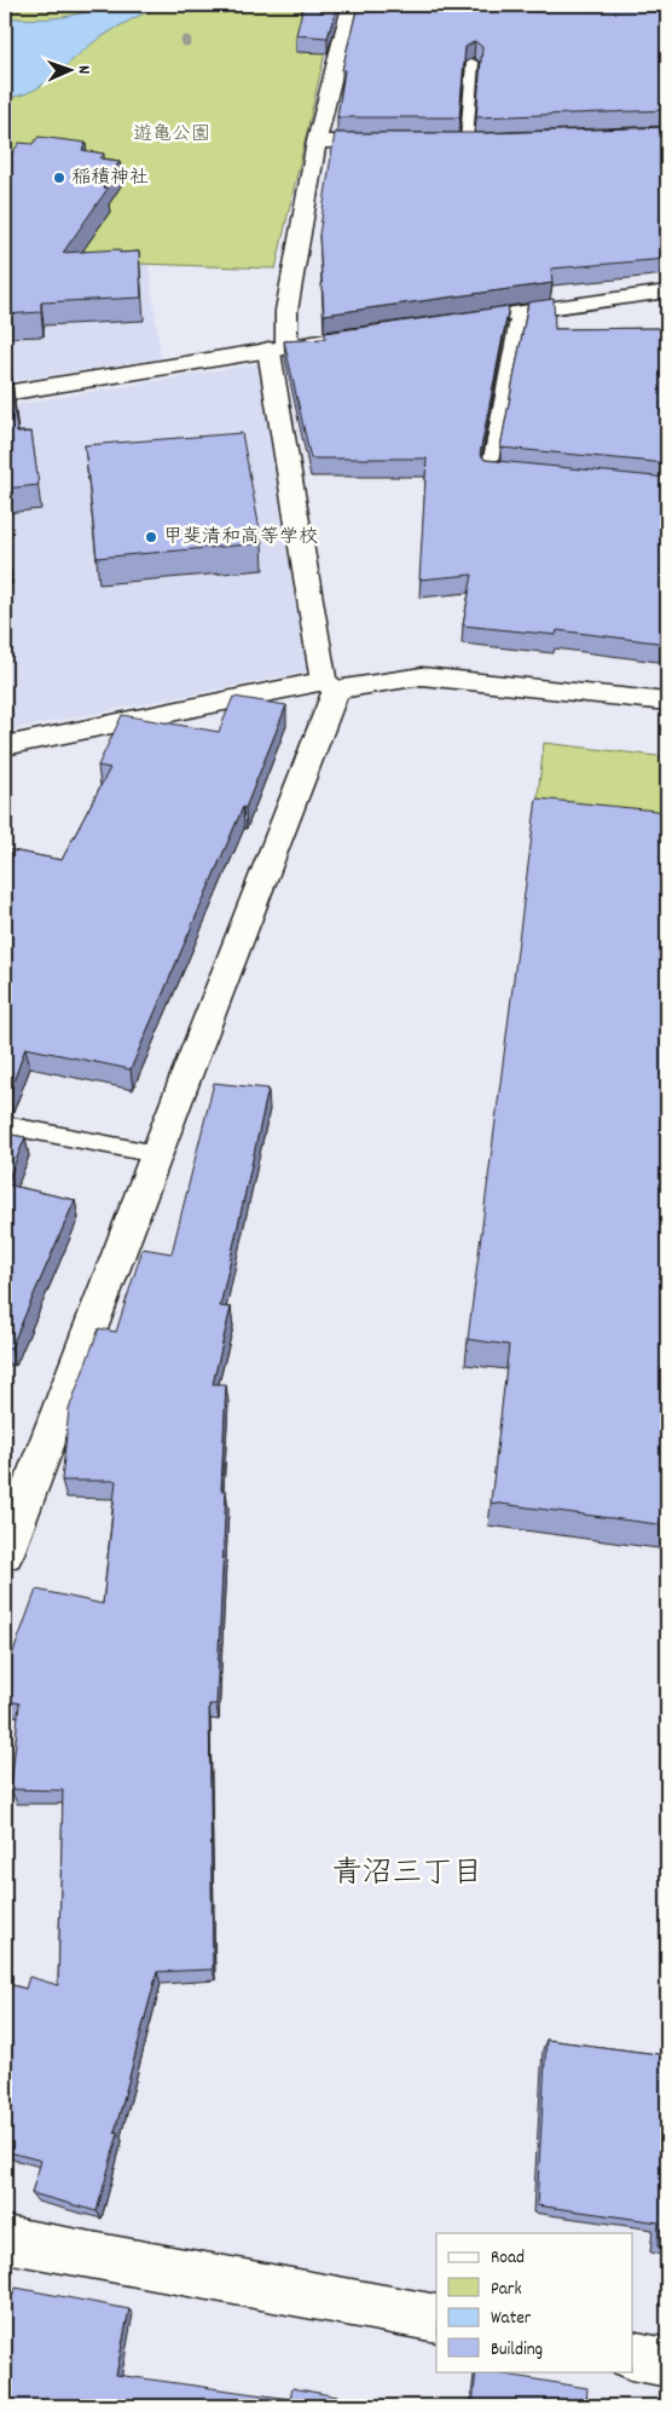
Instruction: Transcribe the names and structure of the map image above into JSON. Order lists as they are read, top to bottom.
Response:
{
  "districts": ["青沼三丁目"],
  "parks": ["遊亀公園"],
  "places": ["稲積神社", "甲斐清和高等学校"],
  "legend": [
    "Road",
    "Park",
    "Water",
    "Building"
  ],
  "north": "right"
}
